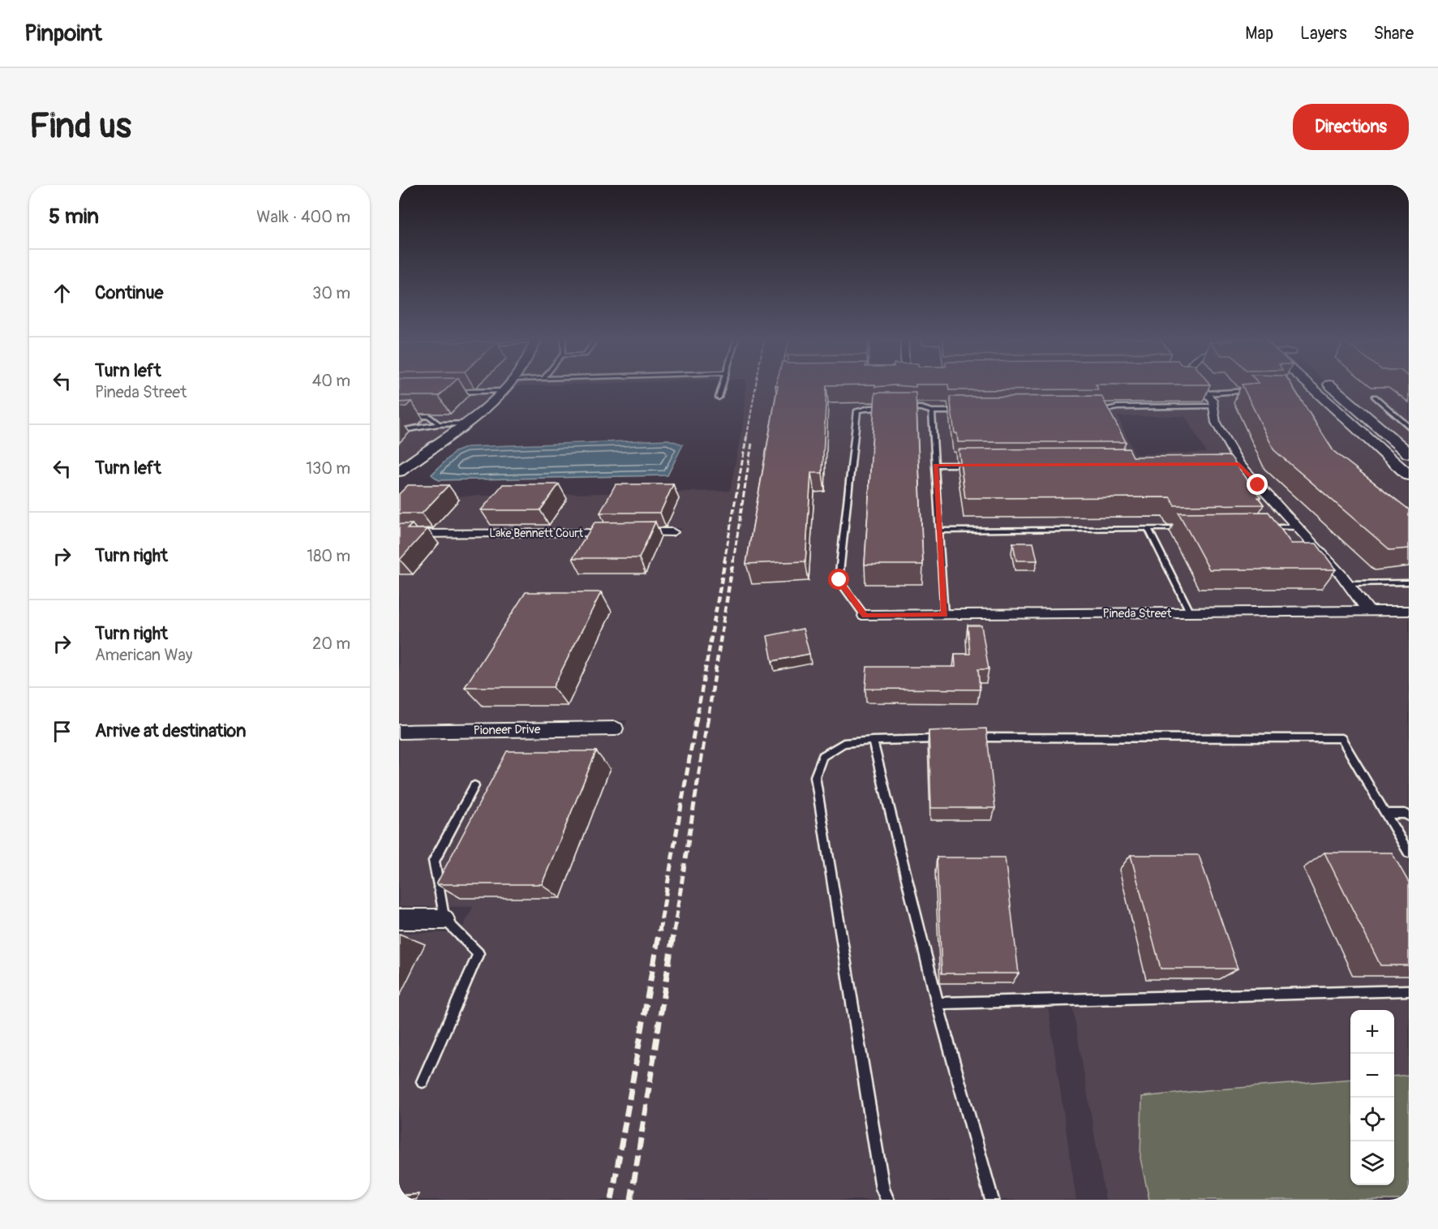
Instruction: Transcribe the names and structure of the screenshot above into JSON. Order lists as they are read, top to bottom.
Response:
{
  "streets": {
    "street": ["Lake Bennett Court", "Pineda Street", "Pioneer Drive"]
  },
  "page": {
    "header": "Pinpoint",
    "nav": ["Map", "Layers", "Share"],
    "buttons": "Directions",
    "title": "Find us",
    "heading": ["5 min", "Walk · 400 m"],
    "list": [
      ["Continue", "30 m"],
      ["Turn left", "Pineda Street", "40 m"],
      ["Turn left", "130 m"],
      ["Turn right", "180 m"],
      ["Turn right", "American Way", "20 m"],
      "Arrive at destination"
    ],
    "map_buttons": ["+", "−"]
  }
}
